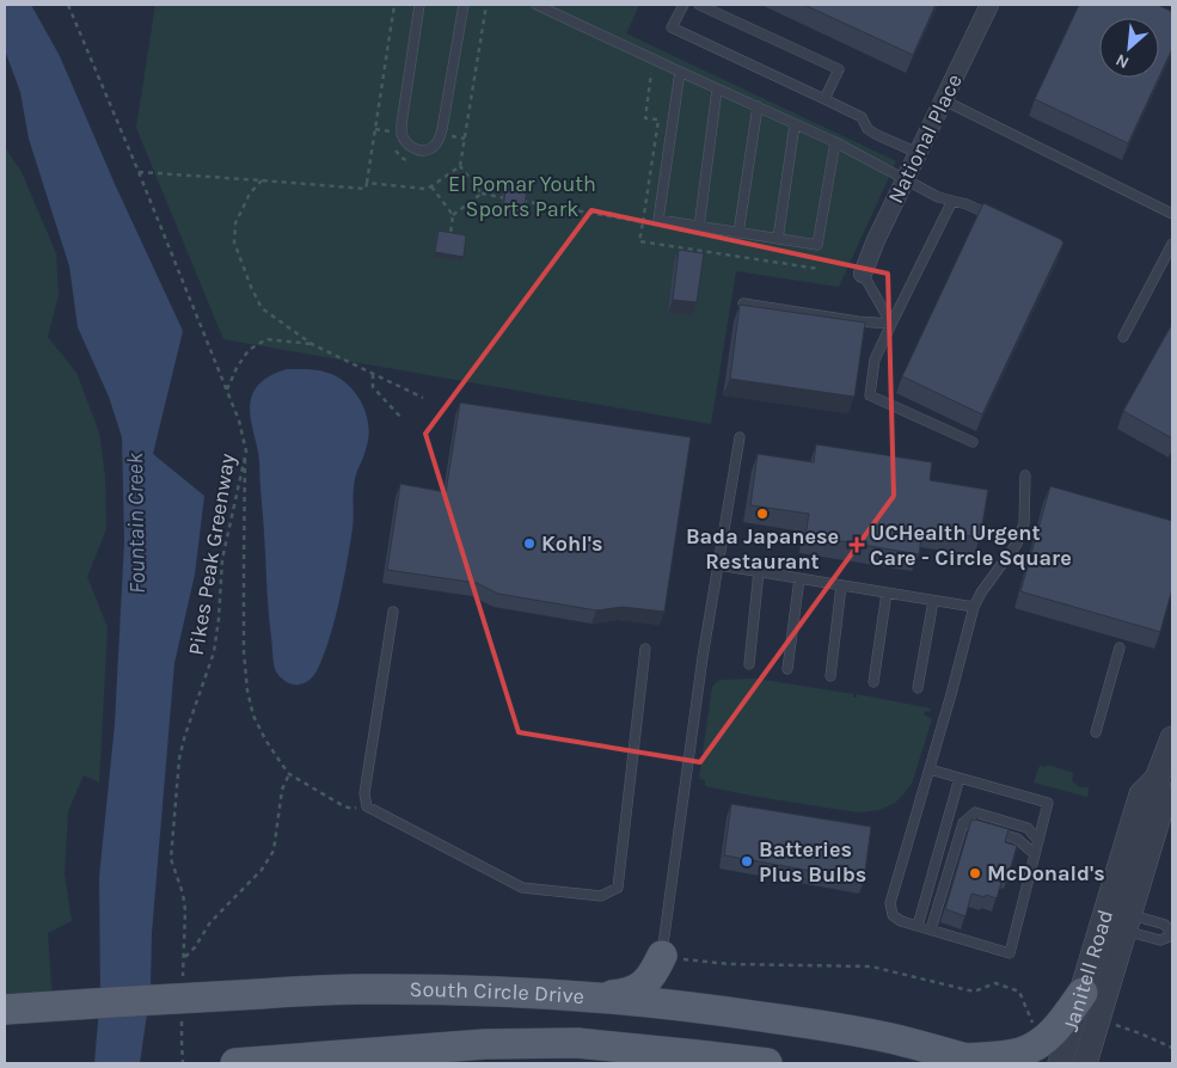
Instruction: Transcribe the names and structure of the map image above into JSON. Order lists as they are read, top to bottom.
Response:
{
  "streets": {
    "main road": ["South Circle Drive"],
    "street": ["National Place", "Janitell Road"],
    "path": ["Pikes Peak Greenway"]
  },
  "water": ["Fountain Creek"],
  "parks": ["El Pomar Youth Sports Park"],
  "places": {
    "other": [
      "Bada Japanese Restaurant",
      "Kohl's",
      "Batteries Plus Bulbs",
      "McDonald's"
    ],
    "health": ["UCHealth Urgent Care - Circle Square"]
  },
  "north": "bottom left"
}
